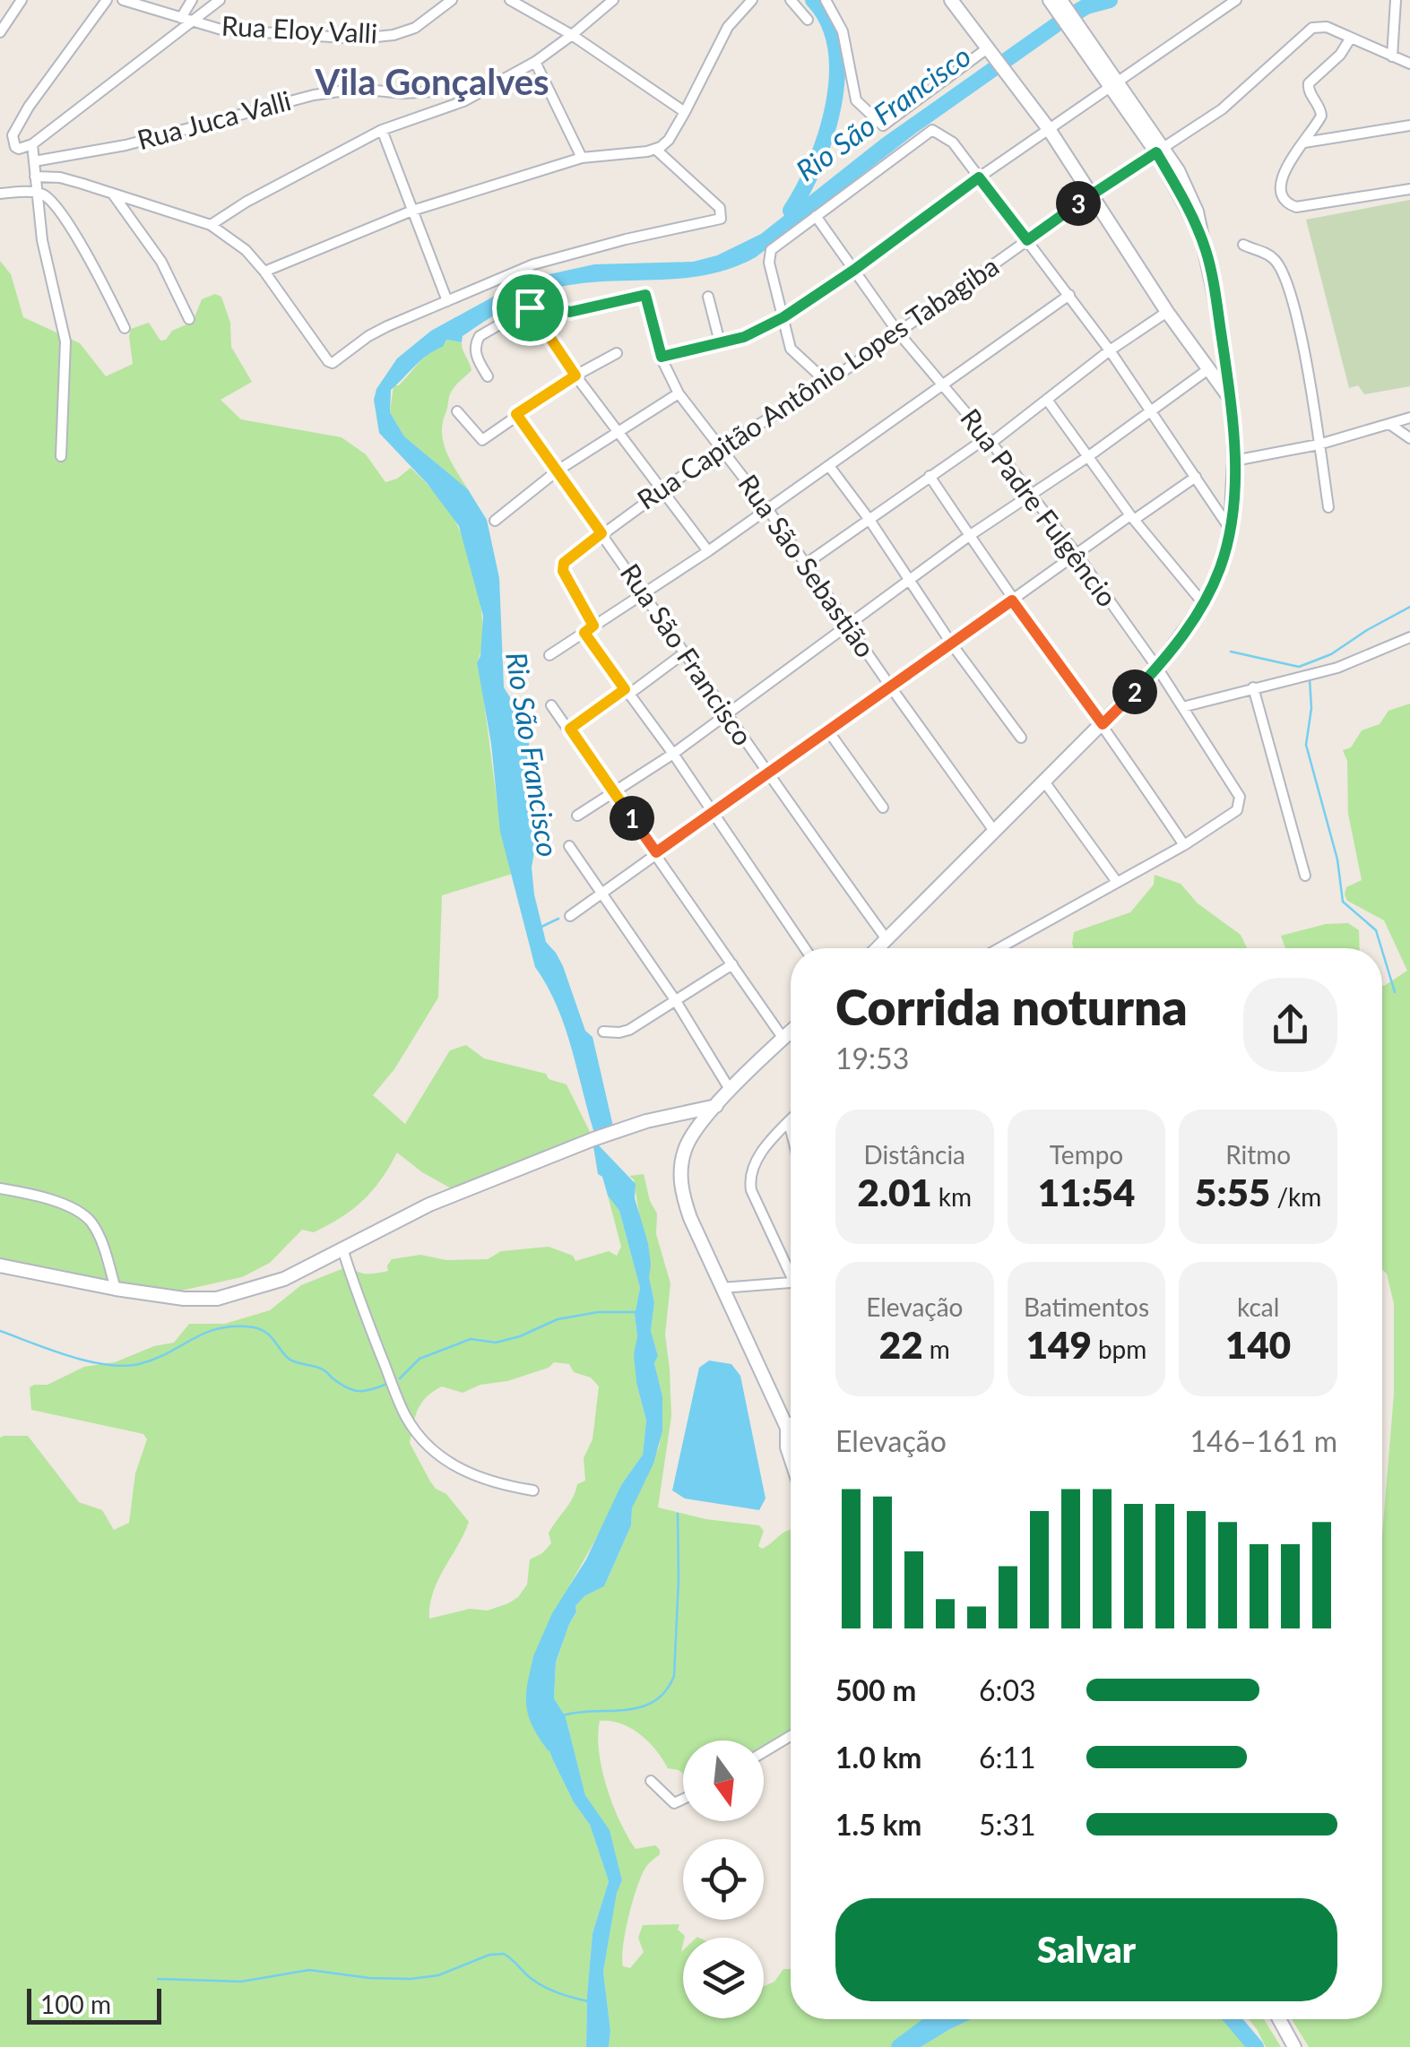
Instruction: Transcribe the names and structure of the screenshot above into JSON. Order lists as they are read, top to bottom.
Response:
{
  "streets": {
    "street": [
      "Rua Eloy Valli",
      "Rua Juca Valli",
      "Rua Capitão Antônio Lopes Tabagiba",
      "Rua Padre Fulgêncio",
      "Rua São Sebastião",
      "Rua São Francisco"
    ]
  },
  "crossings": [
    ["Rua Capitão Antônio Lopes Tabagiba", "Rua Padre Fulgêncio"],
    ["Rua Capitão Antônio Lopes Tabagiba", "Rua São Sebastião"],
    ["Rua Capitão Antônio Lopes Tabagiba", "Rua São Francisco"]
  ],
  "districts": ["Vila Gonçalves"],
  "water": ["Rio São Francisco"],
  "scale_bar": "100 m",
  "north": "bottom",
  "page": {
    "pins": ["3", "2", "1"],
    "heading": ["Corrida noturna", "19:53"],
    "stats": [
      ["Distância", "2.01 km"],
      ["Tempo", "11:54"],
      ["Ritmo", "5:55 /km"],
      ["Elevação", "22 m"],
      ["Batimentos", "149 bpm"],
      ["kcal", "140"]
    ],
    "chart": ["Elevação", "146–161 m"],
    "list": [
      {
        "name": "500 m",
        "note": "6:03"
      },
      {
        "name": "1.0 km",
        "note": "6:11"
      },
      {
        "name": "1.5 km",
        "note": "5:31"
      }
    ],
    "buttons": "Salvar",
    "scale": "100 m"
  }
}
